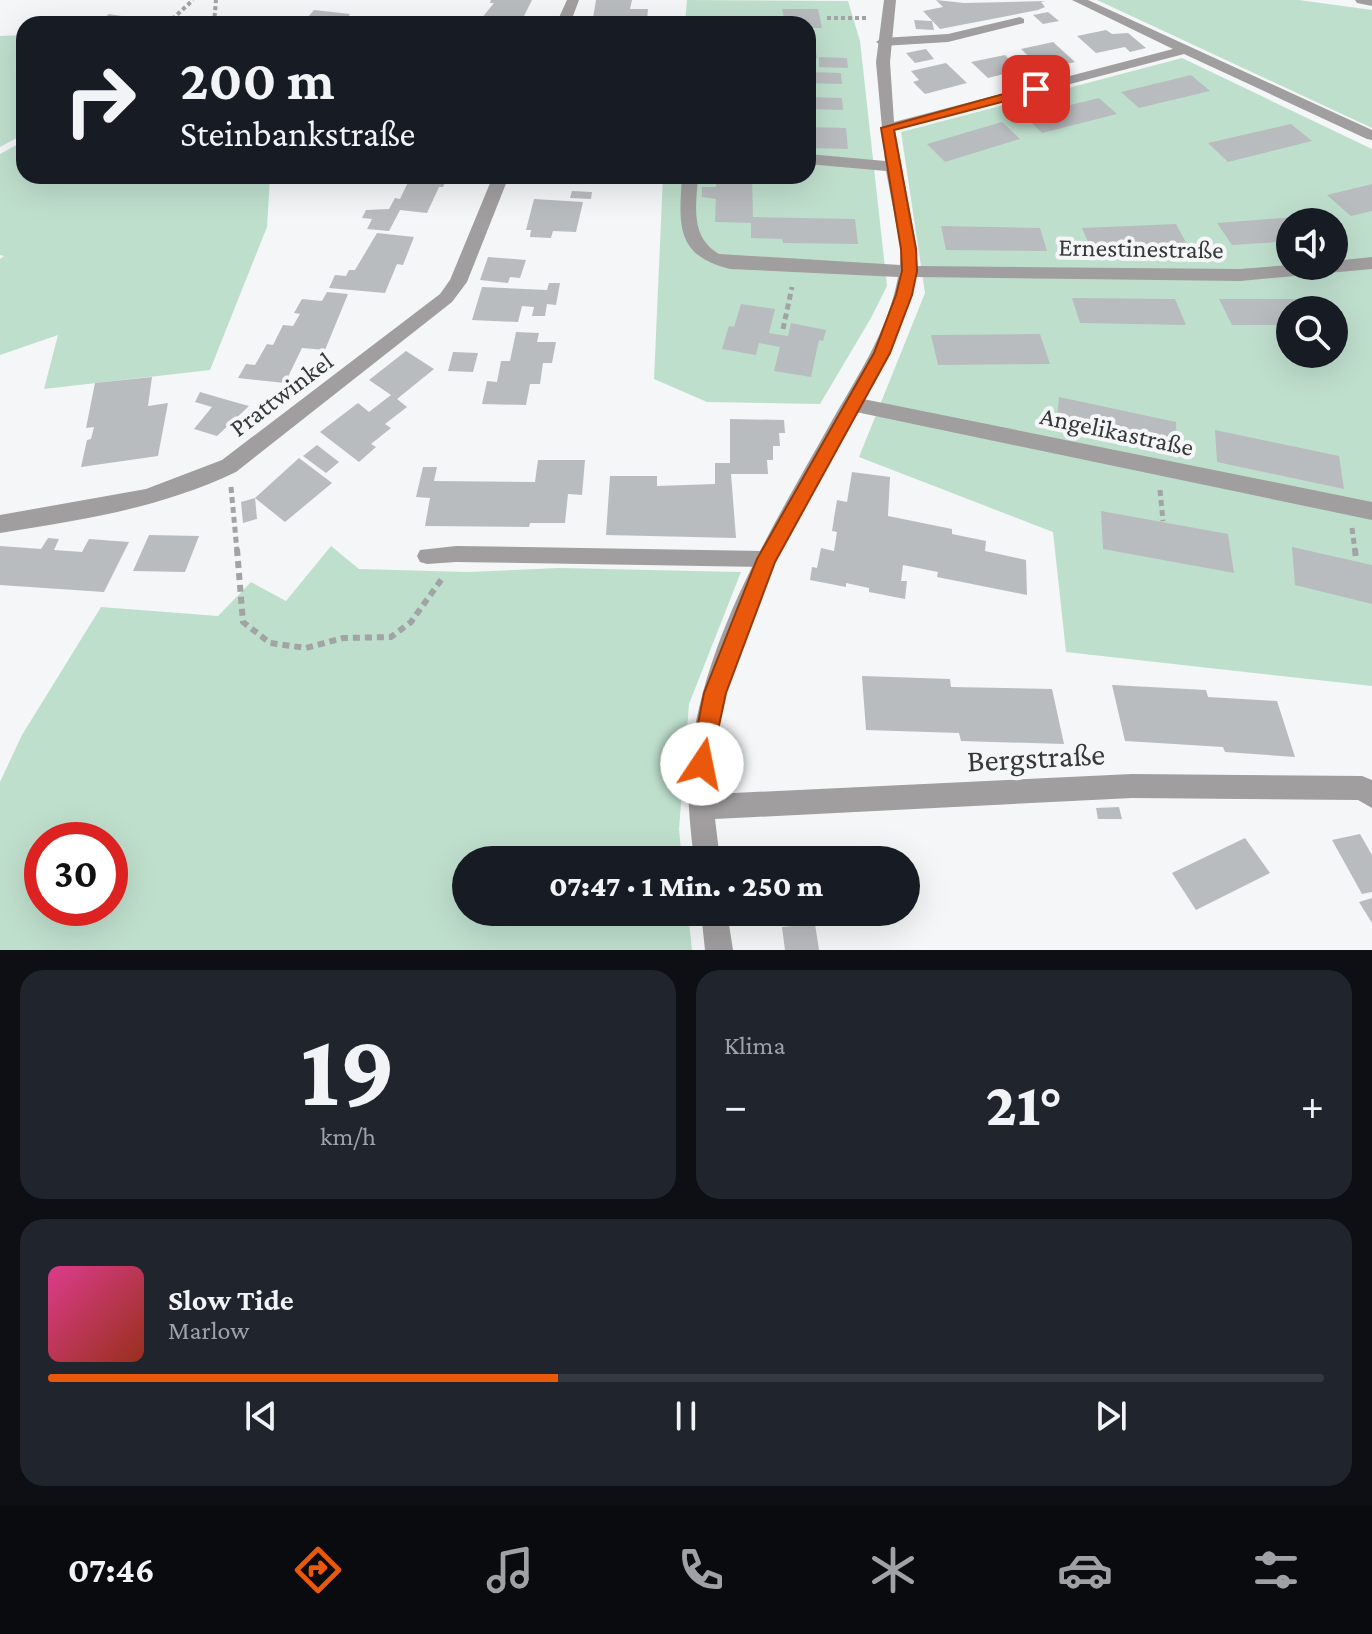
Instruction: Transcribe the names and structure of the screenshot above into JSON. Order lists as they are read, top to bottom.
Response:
{
  "streets": {
    "street": [
      "Ernestinestraße",
      "Prattwinkel",
      "Angelikastraße",
      "Bergstraße"
    ]
  },
  "page": {
    "turn": ["200 m", "Steinbankstraße"],
    "limit": "30",
    "trip": "07:47 · 1 Min. · 250 m",
    "tile": [
      ["19", "km/h"],
      "Klima"
    ],
    "heat": ["−", "21°", "+"],
    "song": ["Slow Tide", "Marlow"],
    "tabs": "07:46"
  }
}
